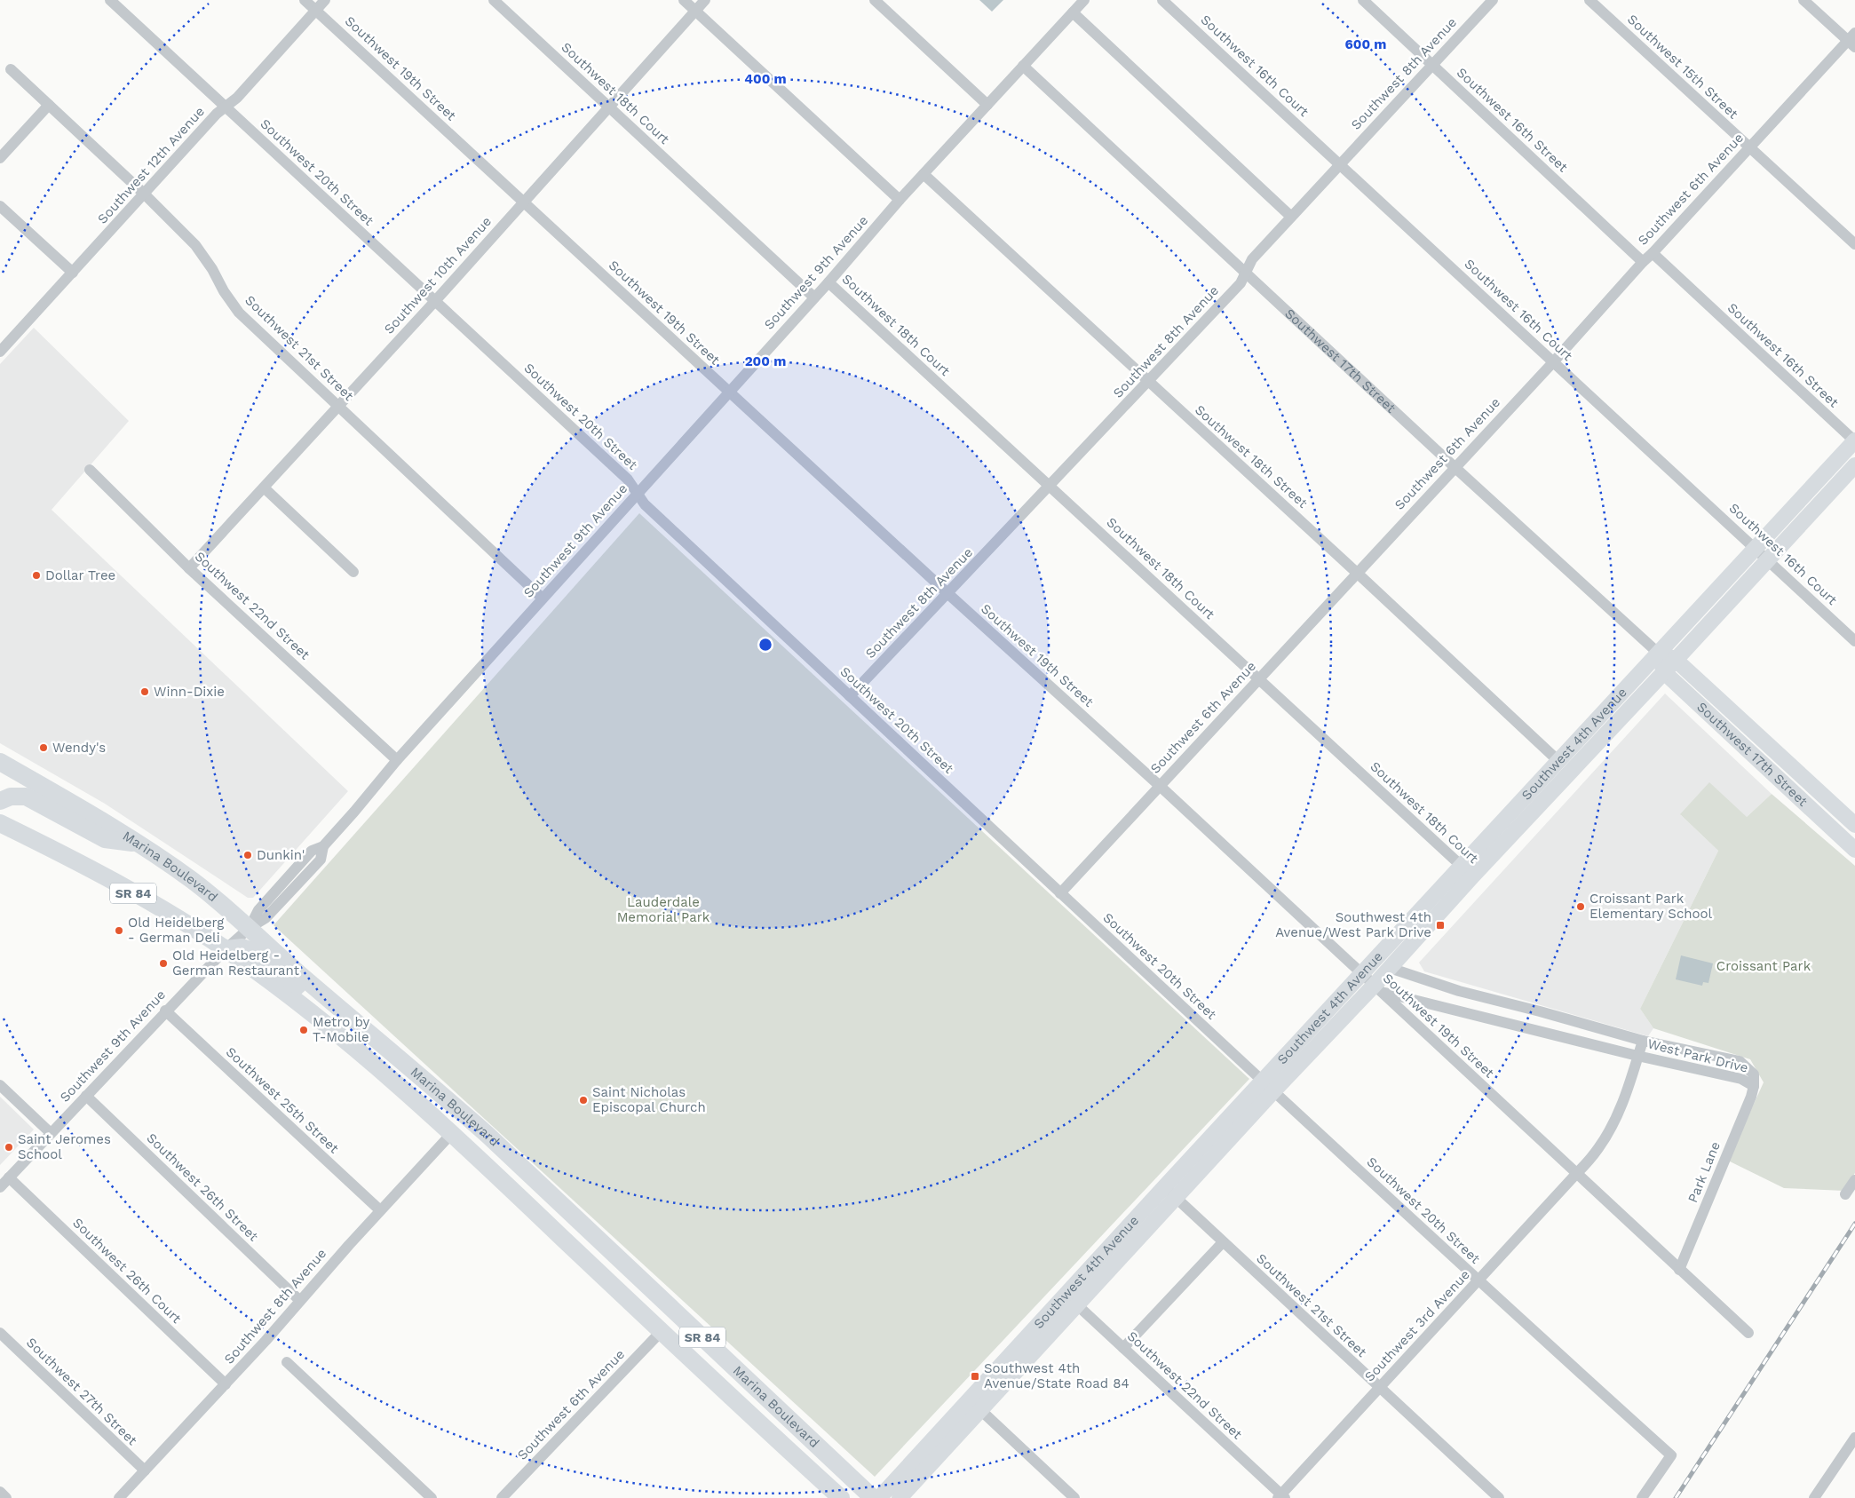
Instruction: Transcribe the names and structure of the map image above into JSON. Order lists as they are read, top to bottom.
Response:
{
  "streets": {
    "main road": [
      "Southwest 17th Street",
      "Southwest 4th Avenue",
      "Marina Boulevard",
      "SR 84"
    ],
    "street": [
      "Southwest 16th Court",
      "Southwest 15th Street",
      "Southwest 19th Street",
      "Southwest 8th Avenue",
      "Southwest 18th Court",
      "Southwest 16th Street",
      "Southwest 12th Avenue",
      "Southwest 20th Street",
      "Southwest 6th Avenue",
      "Southwest 9th Avenue",
      "Southwest 10th Avenue",
      "Southwest 21st Street",
      "Southwest 18th Street",
      "Southwest 22nd Street",
      "West Park Drive",
      "Southwest 25th Street",
      "Park Lane",
      "Southwest 26th Street",
      "Southwest 26th Court",
      "Southwest 3rd Avenue",
      "Southwest 27th Street"
    ]
  },
  "crossings": [
    ["Southwest 16th Court", "Southwest 8th Avenue"],
    ["Southwest 16th Court", "Southwest 6th Avenue"],
    ["Southwest 16th Court", "Southwest 4th Avenue"],
    ["Southwest 15th Street", "Southwest 6th Avenue"],
    ["Southwest 19th Street", "Southwest 8th Avenue"],
    ["Southwest 19th Street", "Southwest 12th Avenue"],
    ["Southwest 19th Street", "Southwest 6th Avenue"],
    ["Southwest 19th Street", "Southwest 9th Avenue"],
    ["Southwest 19th Street", "Southwest 10th Avenue"],
    ["Southwest 19th Street", "Southwest 4th Avenue"],
    ["Southwest 19th Street", "West Park Drive"],
    ["Southwest 19th Street", "Park Lane"],
    ["Southwest 19th Street", "Southwest 3rd Avenue"],
    ["Southwest 8th Avenue", "Southwest 18th Court"],
    ["Southwest 8th Avenue", "Southwest 16th Street"],
    ["Southwest 8th Avenue", "Southwest 20th Street"],
    ["Southwest 8th Avenue", "Southwest 17th Street"],
    ["Southwest 8th Avenue", "Southwest 18th Street"],
    ["Southwest 8th Avenue", "Marina Boulevard"],
    ["Southwest 8th Avenue", "Southwest 25th Street"],
    ["Southwest 8th Avenue", "Southwest 26th Street"],
    ["Southwest 8th Avenue", "Southwest 26th Court"],
    ["Southwest 8th Avenue", "Southwest 27th Street"],
    ["Southwest 18th Court", "Southwest 6th Avenue"],
    ["Southwest 18th Court", "Southwest 9th Avenue"],
    ["Southwest 18th Court", "Southwest 10th Avenue"],
    ["Southwest 18th Court", "Southwest 4th Avenue"],
    ["Southwest 16th Street", "Southwest 6th Avenue"],
    ["Southwest 16th Street", "Southwest 4th Avenue"],
    ["Southwest 12th Avenue", "Southwest 20th Street"],
    ["Southwest 12th Avenue", "Southwest 21st Street"],
    ["Southwest 20th Street", "Southwest 6th Avenue"],
    ["Southwest 20th Street", "Southwest 9th Avenue"],
    ["Southwest 20th Street", "Southwest 10th Avenue"],
    ["Southwest 20th Street", "Southwest 4th Avenue"],
    ["Southwest 20th Street", "Southwest 3rd Avenue"],
    ["Southwest 6th Avenue", "Southwest 17th Street"],
    ["Southwest 6th Avenue", "Southwest 18th Street"],
    ["Southwest 6th Avenue", "Marina Boulevard"],
    ["Southwest 9th Avenue", "Southwest 21st Street"],
    ["Southwest 9th Avenue", "Southwest 17th Street"],
    ["Southwest 9th Avenue", "Southwest 18th Street"],
    ["Southwest 9th Avenue", "Southwest 22nd Street"],
    ["Southwest 9th Avenue", "Marina Boulevard"],
    ["Southwest 9th Avenue", "Southwest 25th Street"],
    ["Southwest 9th Avenue", "Southwest 26th Street"],
    ["Southwest 9th Avenue", "Southwest 26th Court"],
    ["Southwest 10th Avenue", "Southwest 21st Street"],
    ["Southwest 10th Avenue", "Southwest 22nd Street"],
    ["Southwest 21st Street", "Southwest 4th Avenue"],
    ["Southwest 21st Street", "Southwest 3rd Avenue"],
    ["Southwest 17th Street", "Southwest 4th Avenue"],
    ["Southwest 18th Street", "Southwest 4th Avenue"],
    ["Southwest 22nd Street", "Southwest 4th Avenue"],
    ["Southwest 22nd Street", "Southwest 3rd Avenue"],
    ["Southwest 4th Avenue", "West Park Drive"],
    ["West Park Drive", "Park Lane"],
    ["West Park Drive", "Southwest 3rd Avenue"]
  ],
  "parks": ["Lauderdale Memorial Park", "Croissant Park"],
  "places": {
    "other": [
      "Dollar Tree",
      "Winn-Dixie",
      "Wendy's",
      "Dunkin'",
      "Croissant Park Elementary School",
      "Old Heidelberg - German Deli",
      "Old Heidelberg - German Restaurant",
      "Metro by T-Mobile",
      "Saint Nicholas Episcopal Church",
      "Saint Jeromes School"
    ],
    "transit": ["Southwest 4th Avenue/West Park Drive", "Southwest 4th Avenue/State Road 84"]
  },
  "rings": ["600 m", "400 m", "200 m"]
}
